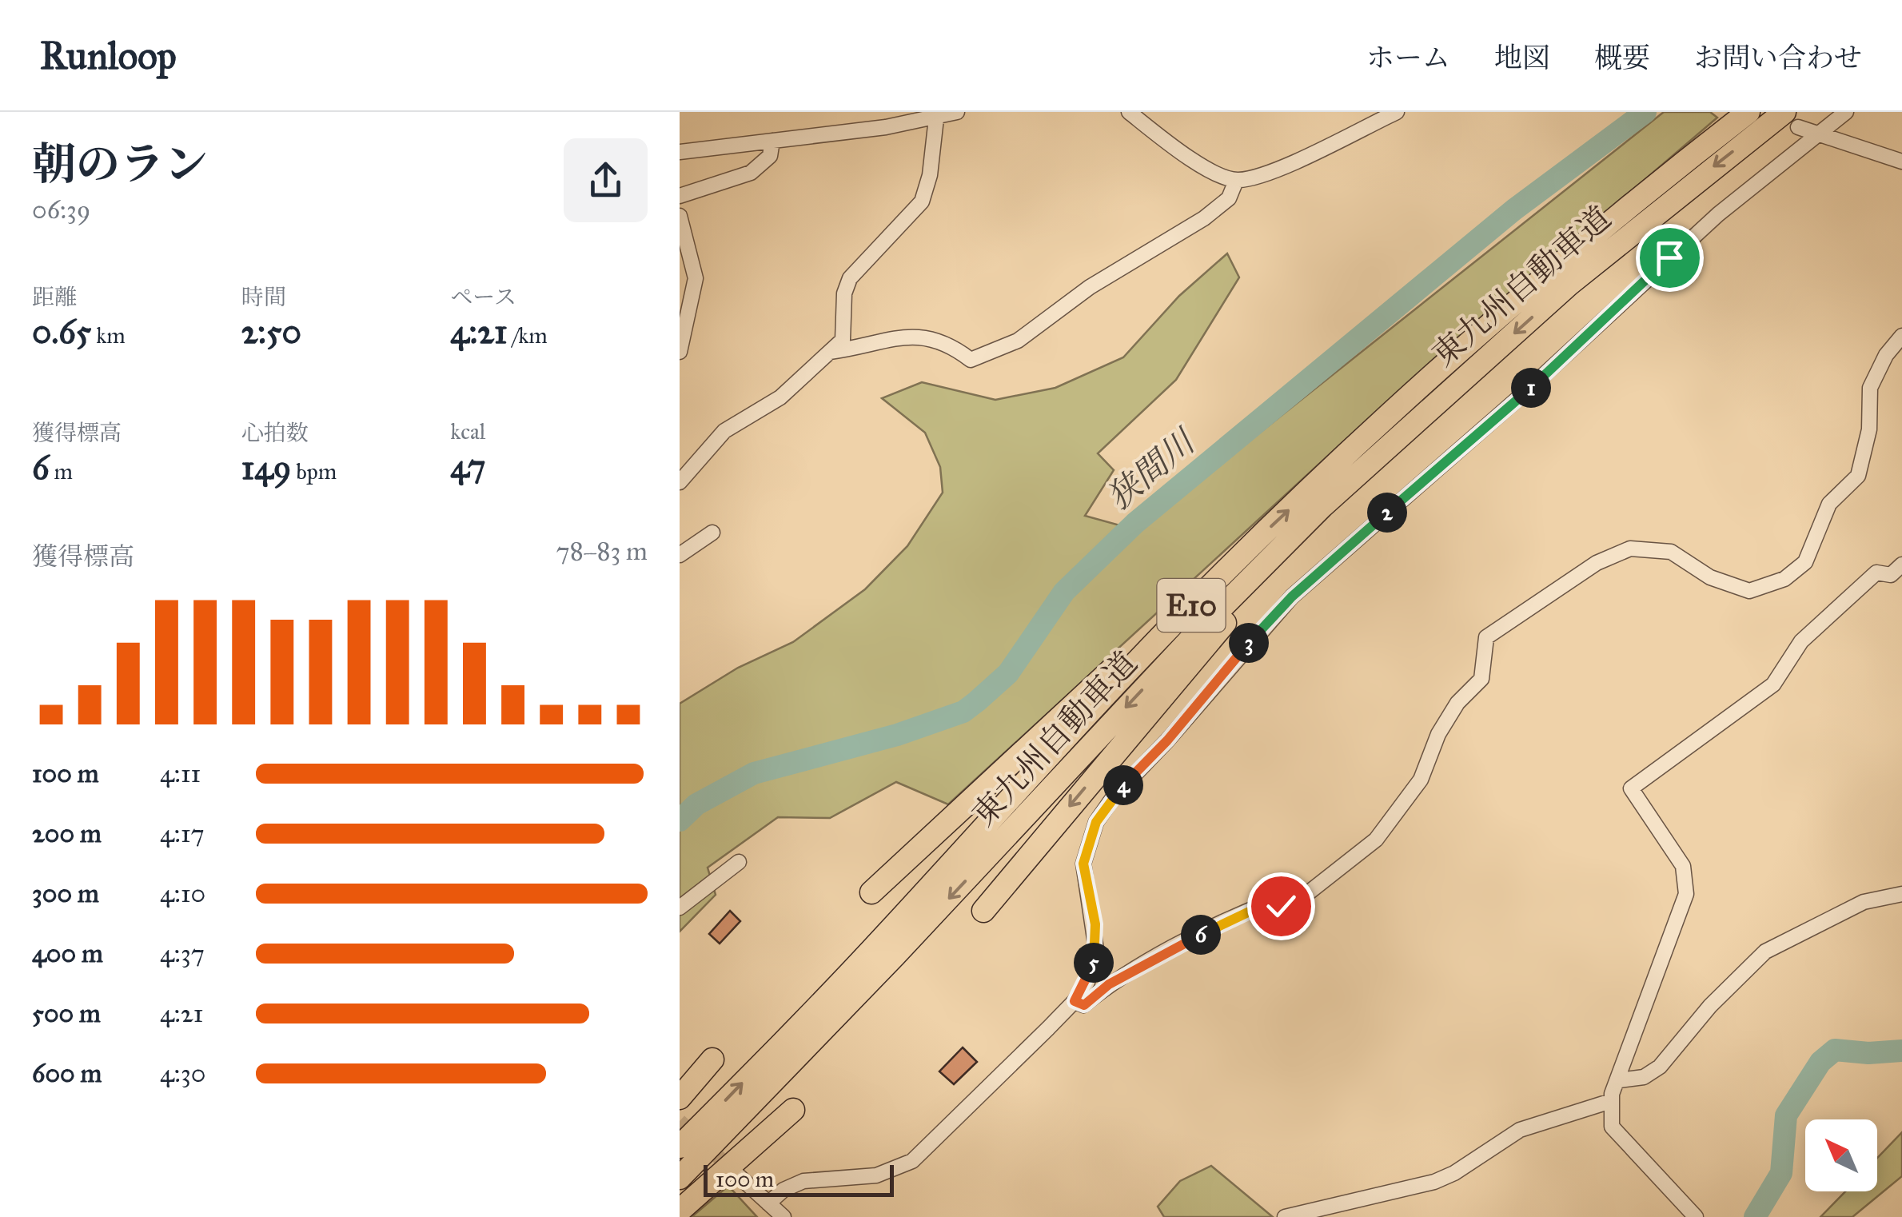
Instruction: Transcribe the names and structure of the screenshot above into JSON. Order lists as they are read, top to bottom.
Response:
{
  "streets": {
    "highway": ["東九州自動車道", "E10"]
  },
  "water": ["狭間川"],
  "scale_bar": "100 m",
  "north": "top left",
  "page": {
    "header": "Runloop",
    "nav": [
      "ホーム",
      "地図",
      "概要",
      "お問い合わせ"
    ],
    "heading": ["朝のラン", "06:39"],
    "stats": [
      ["距離", "0.65 km"],
      ["時間", "2:50"],
      ["ペース", "4:21 /km"],
      ["獲得標高", "6 m"],
      ["心拍数", "149 bpm"],
      ["kcal", "47"]
    ],
    "pins": [
      "1",
      "2",
      "3",
      "4",
      "6",
      "5"
    ],
    "chart": ["獲得標高", "78–83 m"],
    "list": [
      {
        "name": "100 m",
        "note": "4:11"
      },
      {
        "name": "200 m",
        "note": "4:17"
      },
      {
        "name": "300 m",
        "note": "4:10"
      },
      {
        "name": "400 m",
        "note": "4:37"
      },
      {
        "name": "500 m",
        "note": "4:21"
      },
      {
        "name": "600 m",
        "note": "4:30"
      }
    ],
    "scale": "100 m"
  }
}
